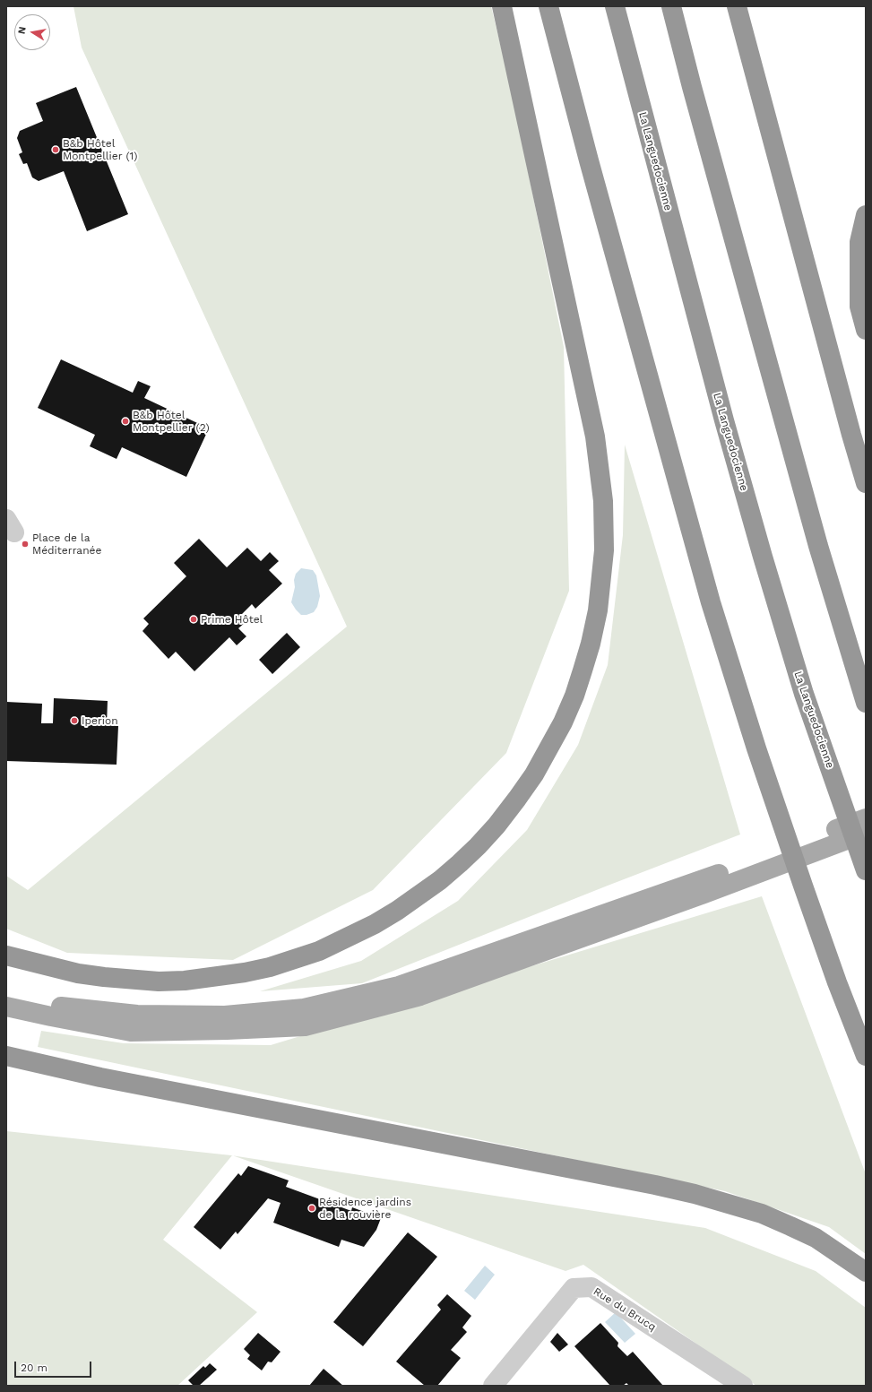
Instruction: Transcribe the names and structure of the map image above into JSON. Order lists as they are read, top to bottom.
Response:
{
  "streets": {
    "highway": ["La Languedocienne"],
    "street": ["Rue du Brucq"]
  },
  "places": [
    "B&b Hôtel Montpellier (1)",
    "B&b Hôtel Montpellier (2)",
    "Place de la Méditerranée",
    "Prime Hôtel",
    "Iperion",
    "Résidence jardins de la rouvière"
  ],
  "scale_bar": "20 m",
  "north": "left"
}
